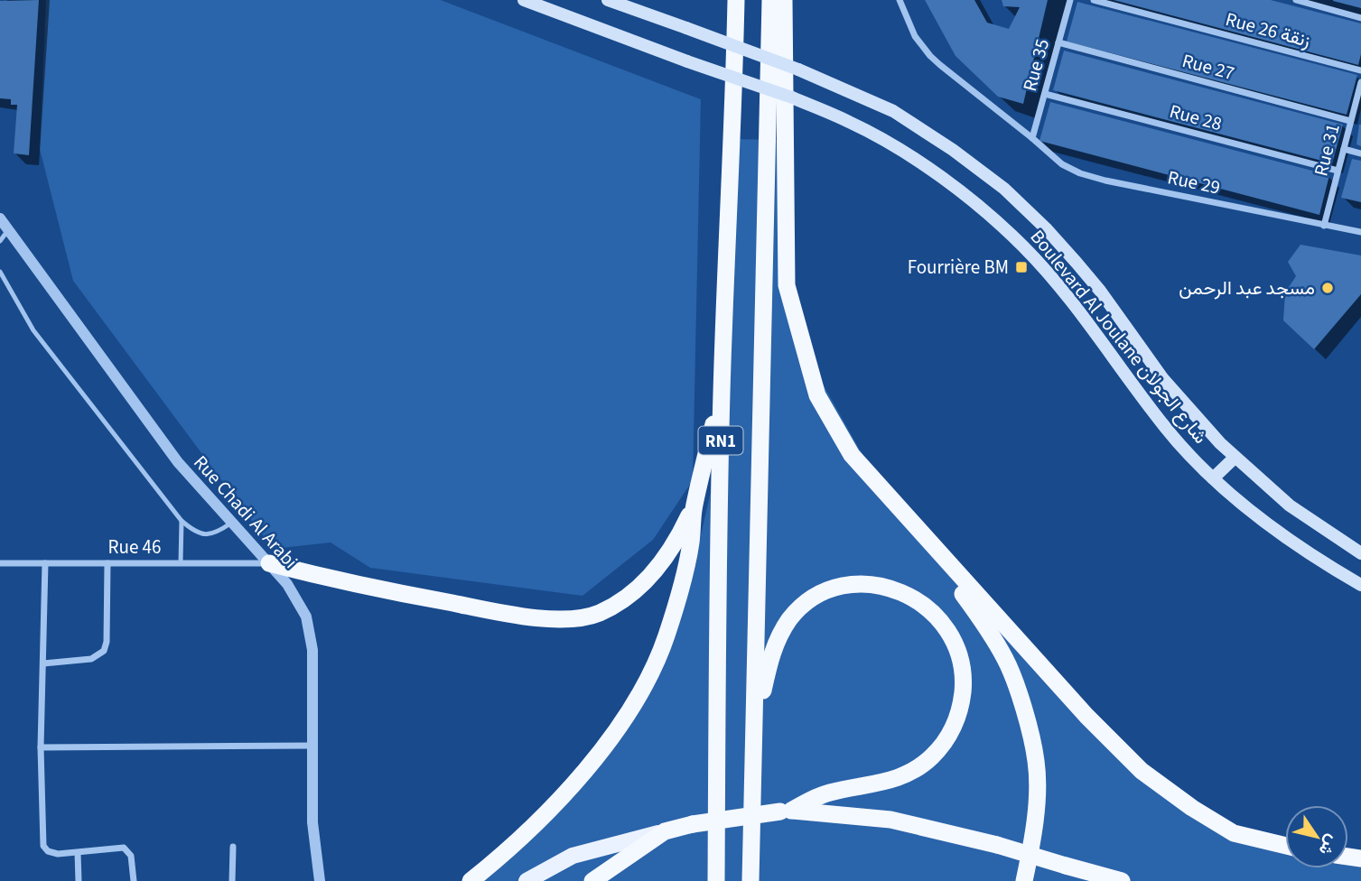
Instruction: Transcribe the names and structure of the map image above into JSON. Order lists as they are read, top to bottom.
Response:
{
  "streets": {
    "highway": ["RN1"],
    "main road": ["Boulevard Al Joulane شارع الجولان"],
    "street": [
      "Rue 26 زنقة",
      "Rue 35",
      "Rue 27",
      "Rue 28",
      "Rue 31",
      "Rue 29",
      "Rue Chadi Al Arabi",
      "Rue 46"
    ]
  },
  "crossings": [
    ["Rue 35", "Rue 27"],
    ["Rue 35", "Rue 28"],
    ["Rue 35", "Rue 29"],
    ["Rue 27", "Rue 31"],
    ["Rue 28", "Rue 31"],
    ["Rue 31", "Rue 29"],
    ["Rue Chadi Al Arabi", "Rue 46"]
  ],
  "places": {
    "transit": ["Fourrière BM"],
    "other": ["مسجد عبد الرحمن"]
  },
  "north": "bottom right"
}
